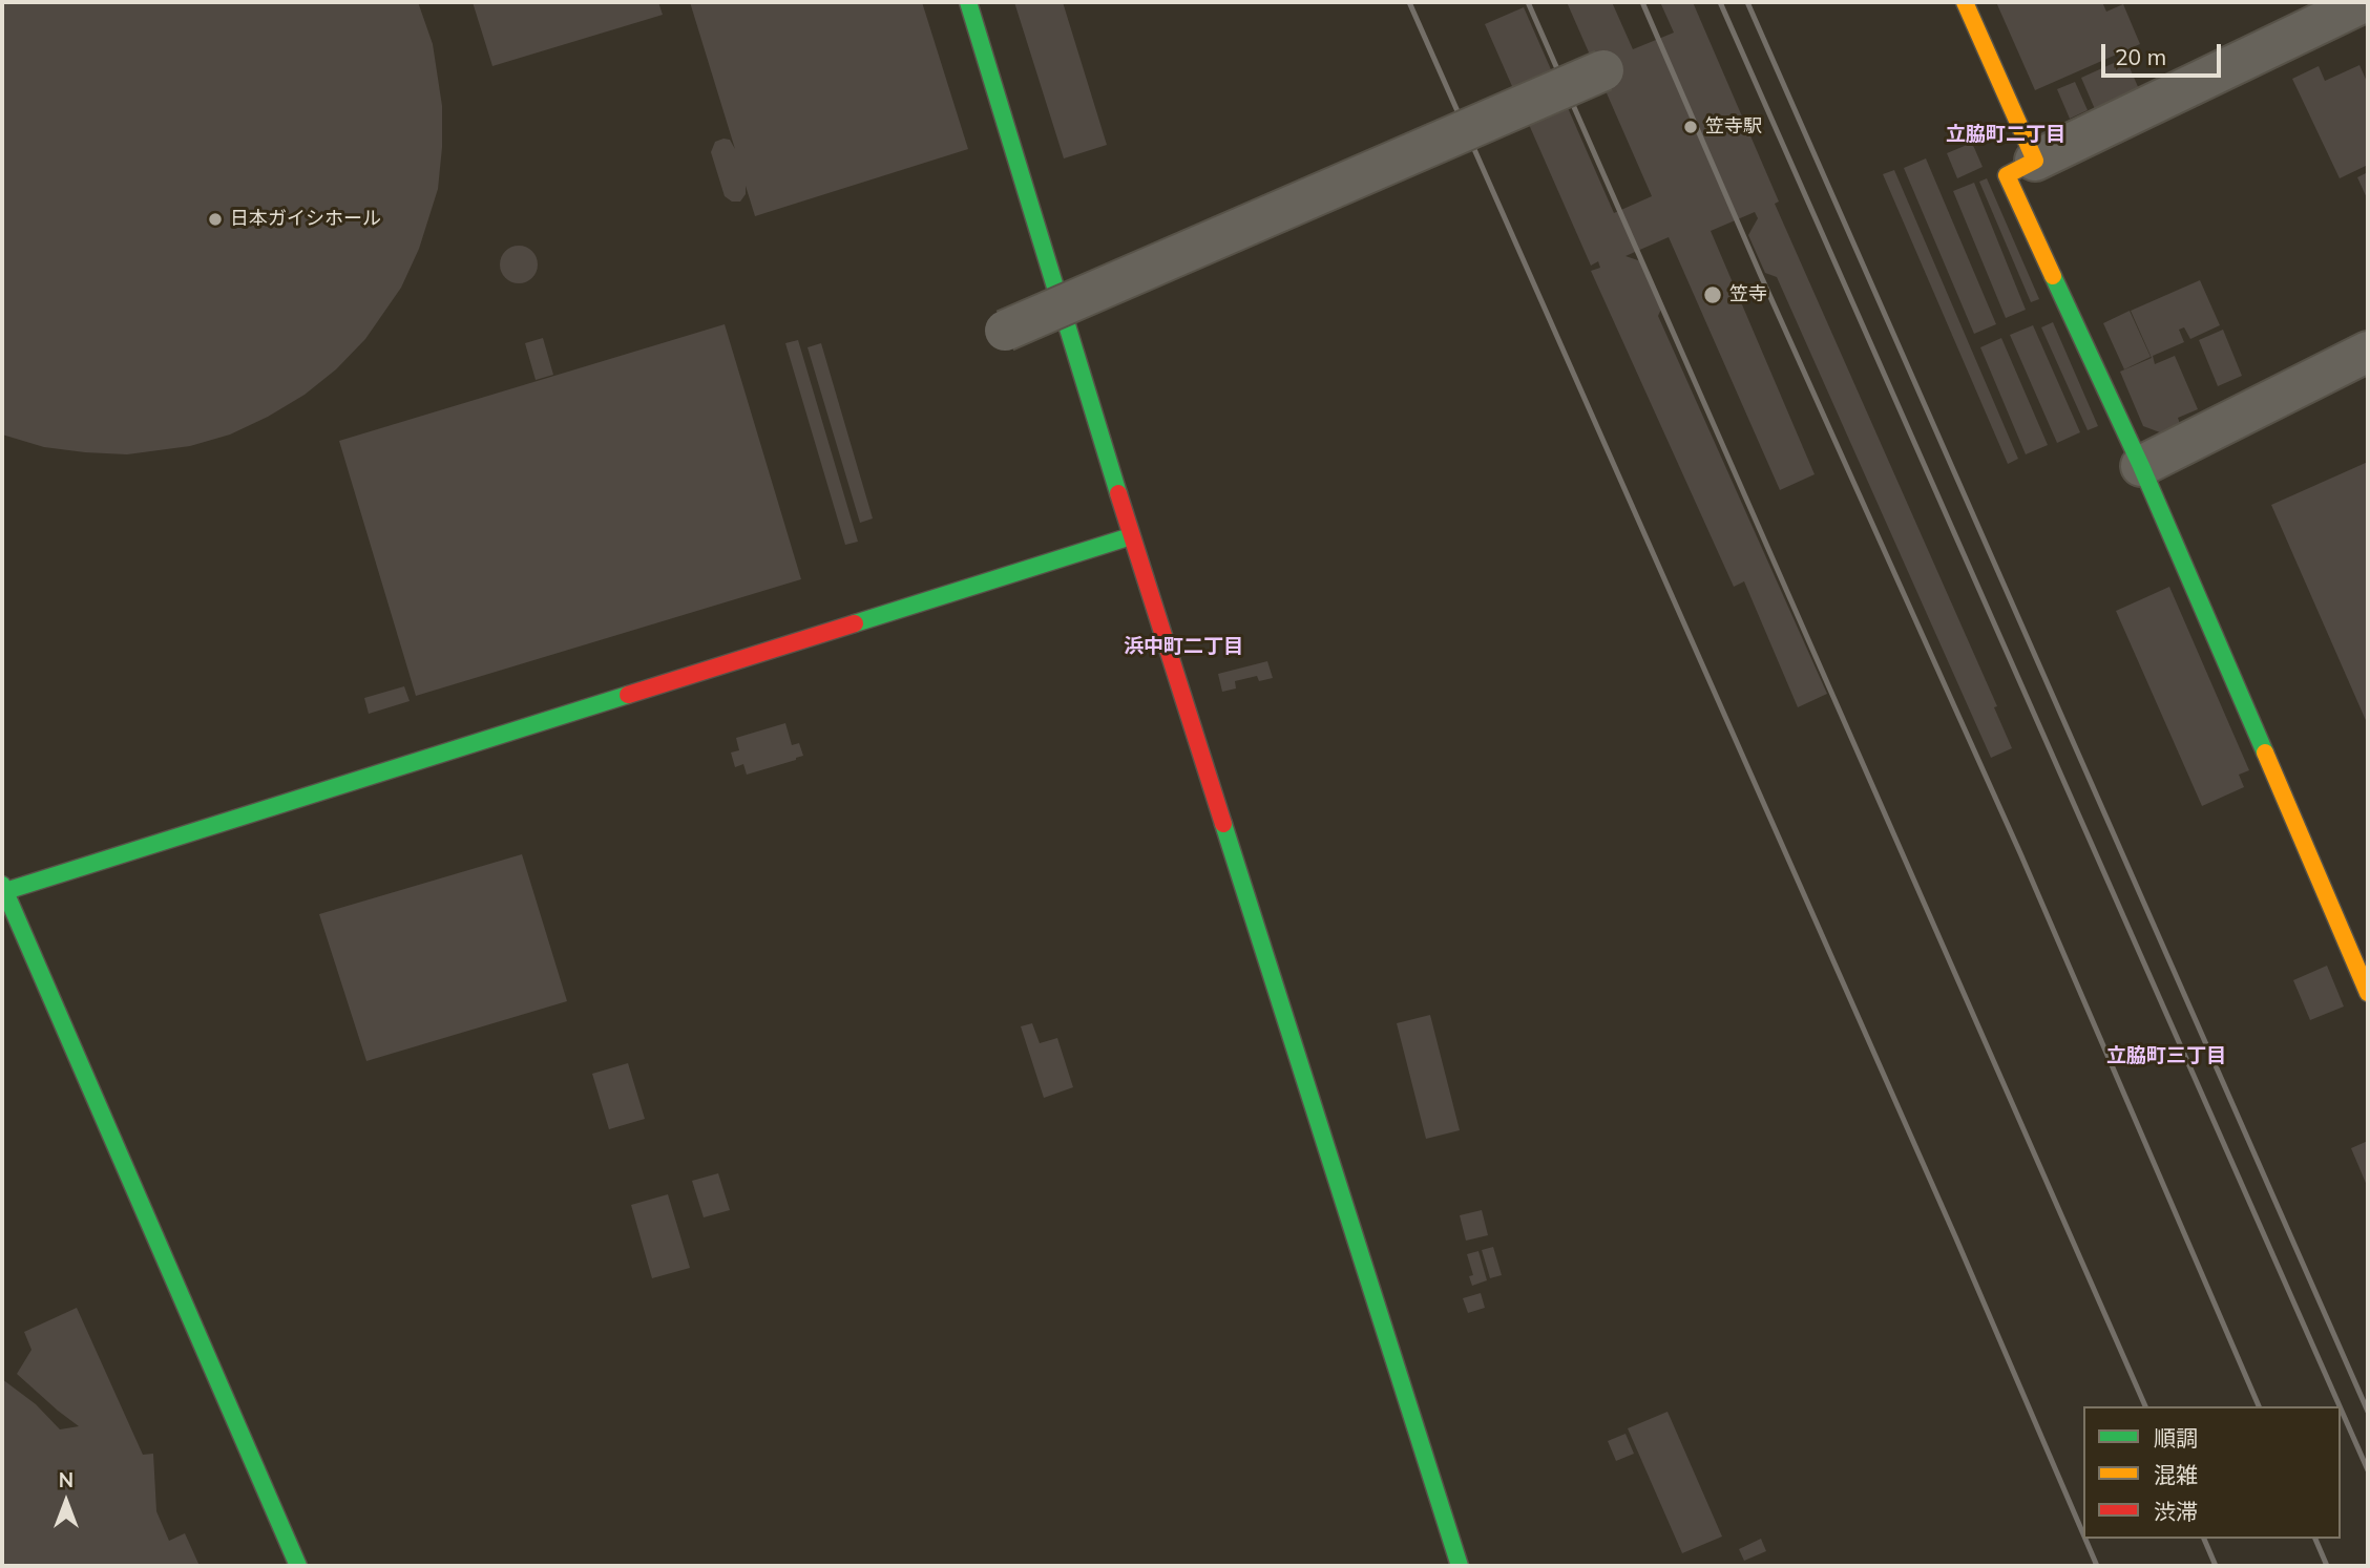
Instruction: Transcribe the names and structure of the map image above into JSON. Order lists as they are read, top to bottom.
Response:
{
  "districts": ["立脇町二丁目", "浜中町二丁目", "立脇町三丁目"],
  "places": ["笠寺駅", "日本ガイシホール", "笠寺"],
  "legend": ["順調", "混雑", "渋滞"],
  "scale_bar": "20 m",
  "north": "top"
}
